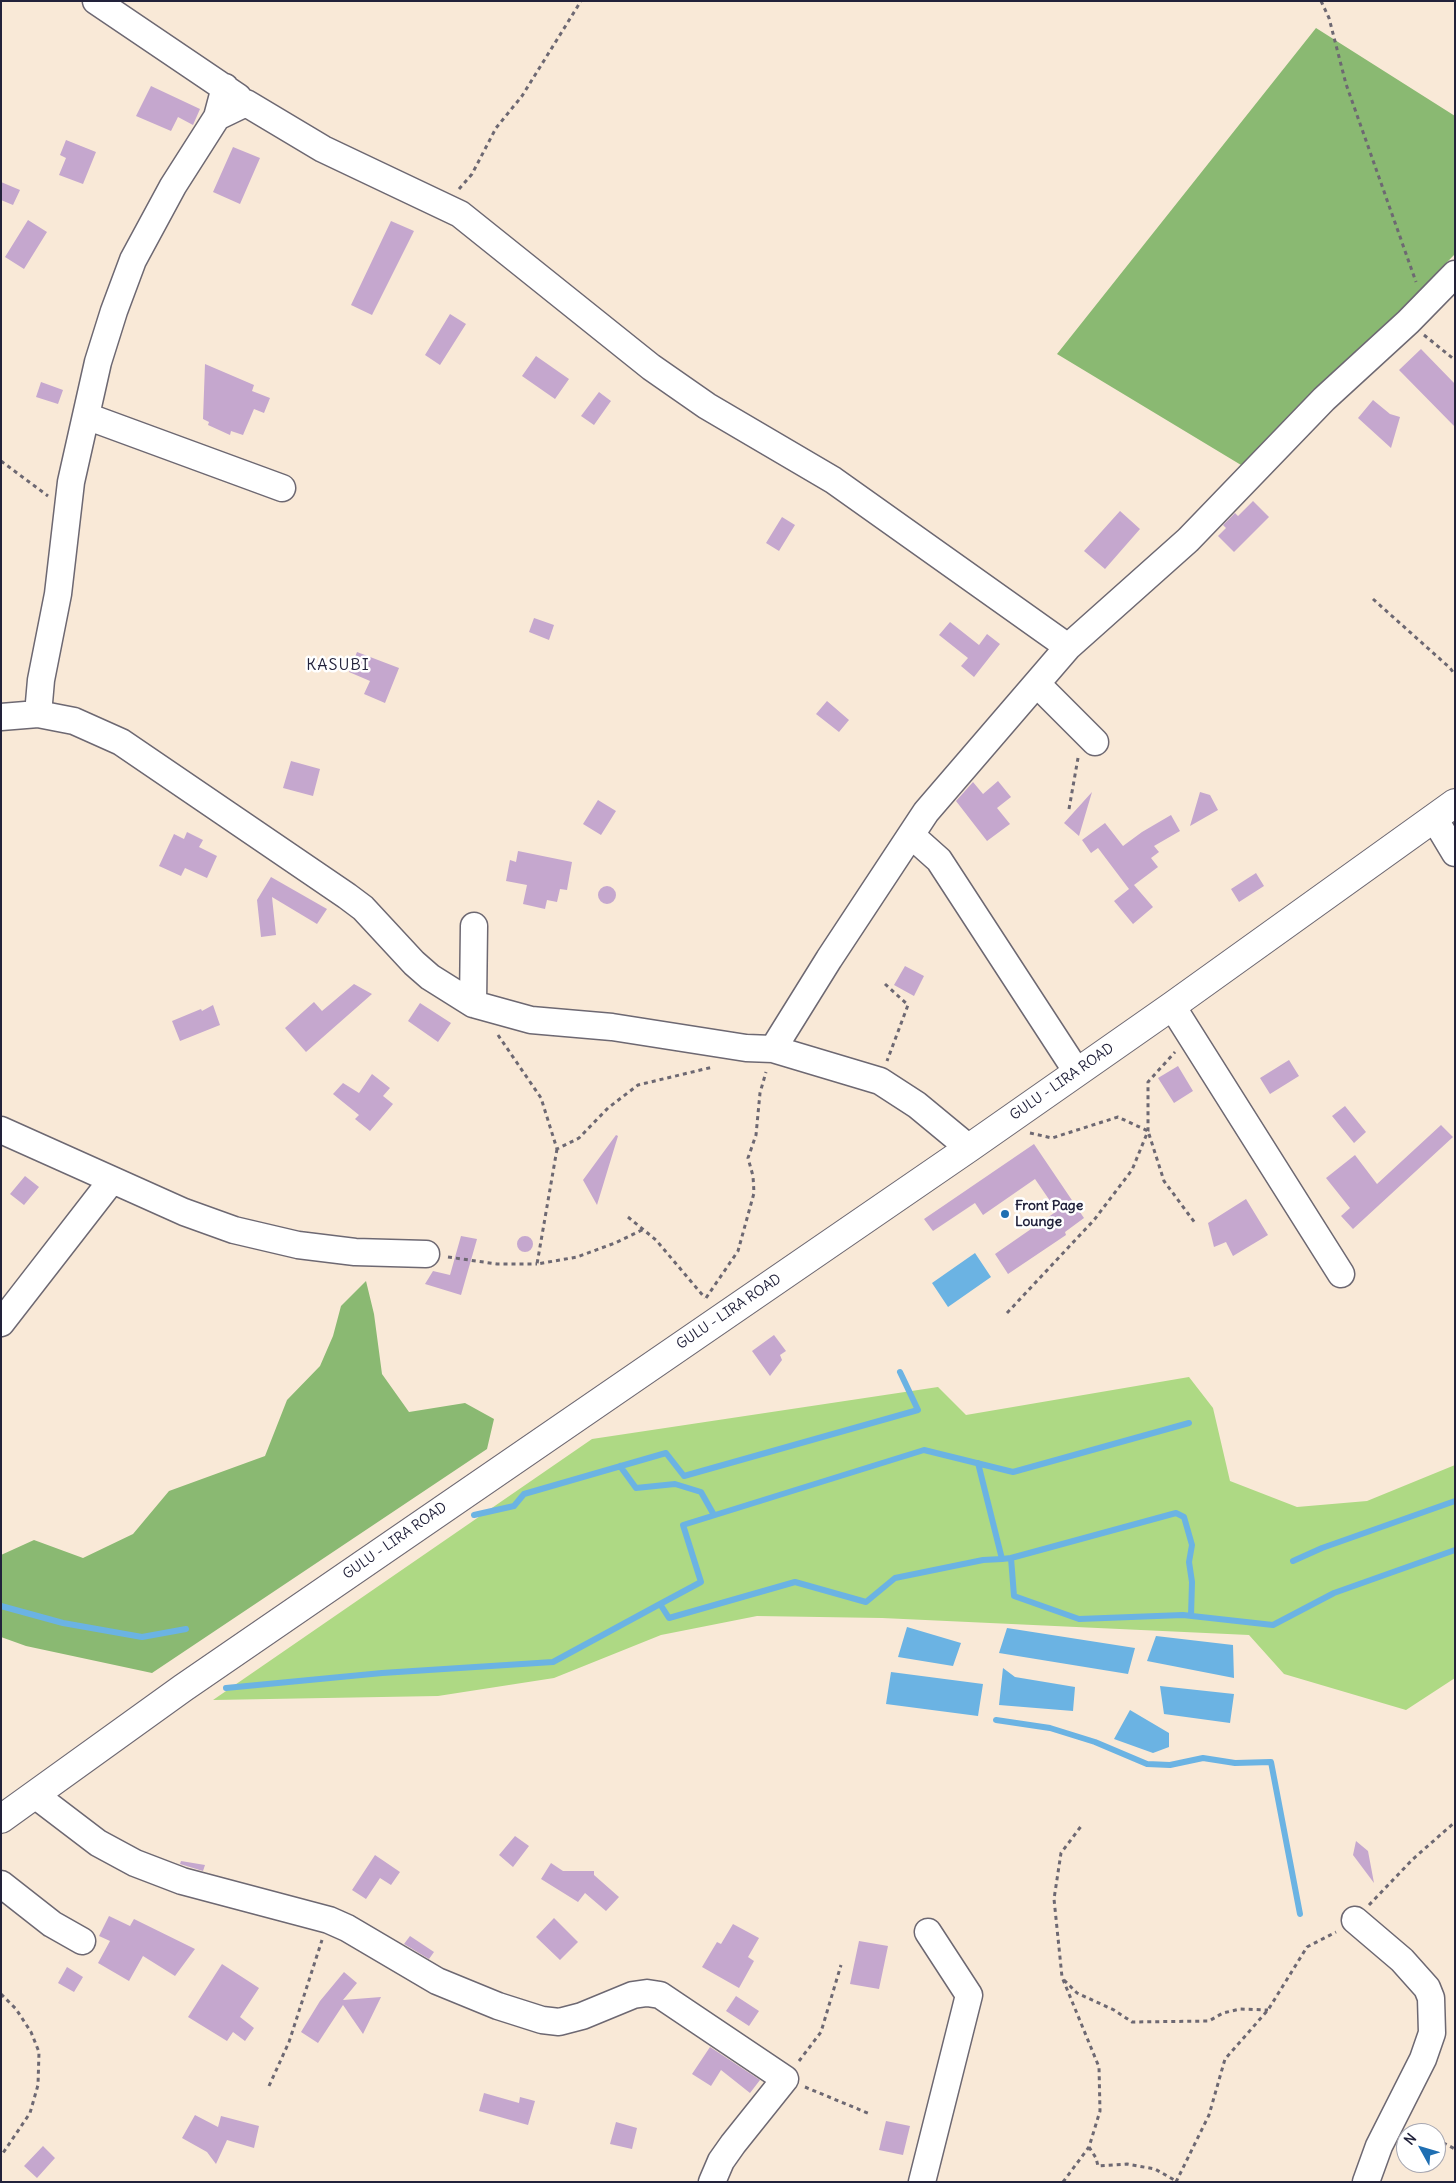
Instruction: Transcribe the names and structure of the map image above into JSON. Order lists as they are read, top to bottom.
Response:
{
  "streets": {
    "main road": ["GULU - LIRA ROAD"]
  },
  "districts": ["KASUBI"],
  "places": ["Front Page Lounge"],
  "north": "top left"
}
